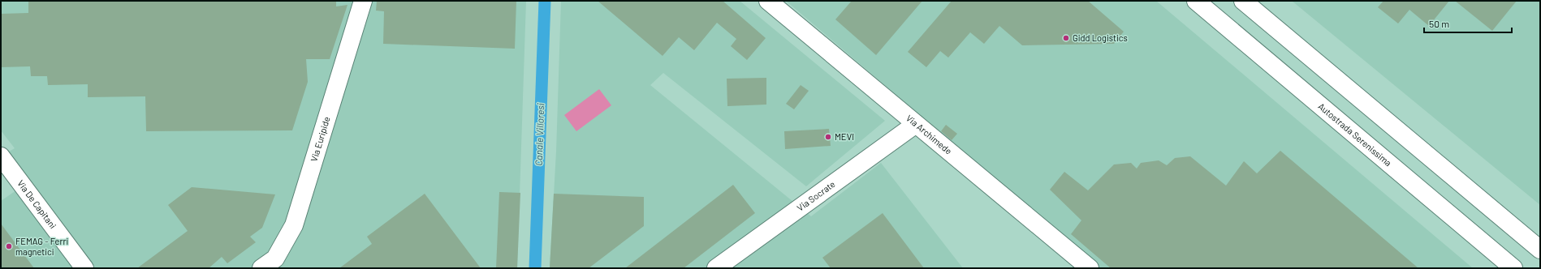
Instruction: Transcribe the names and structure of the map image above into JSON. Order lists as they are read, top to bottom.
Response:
{
  "streets": {
    "main road": [
      "Via Archimede",
      "Autostrada Serenissima",
      "Via Euripide",
      "Via Socrate",
      "Via De Capitani"
    ]
  },
  "crossings": [
    ["Via Archimede", "Via Socrate"]
  ],
  "water": ["Canale Villoresi"],
  "places": ["Gidd Logistics", "MEVI", "FEMAG - Ferri magnetici"],
  "scale_bar": "50 m"
}
